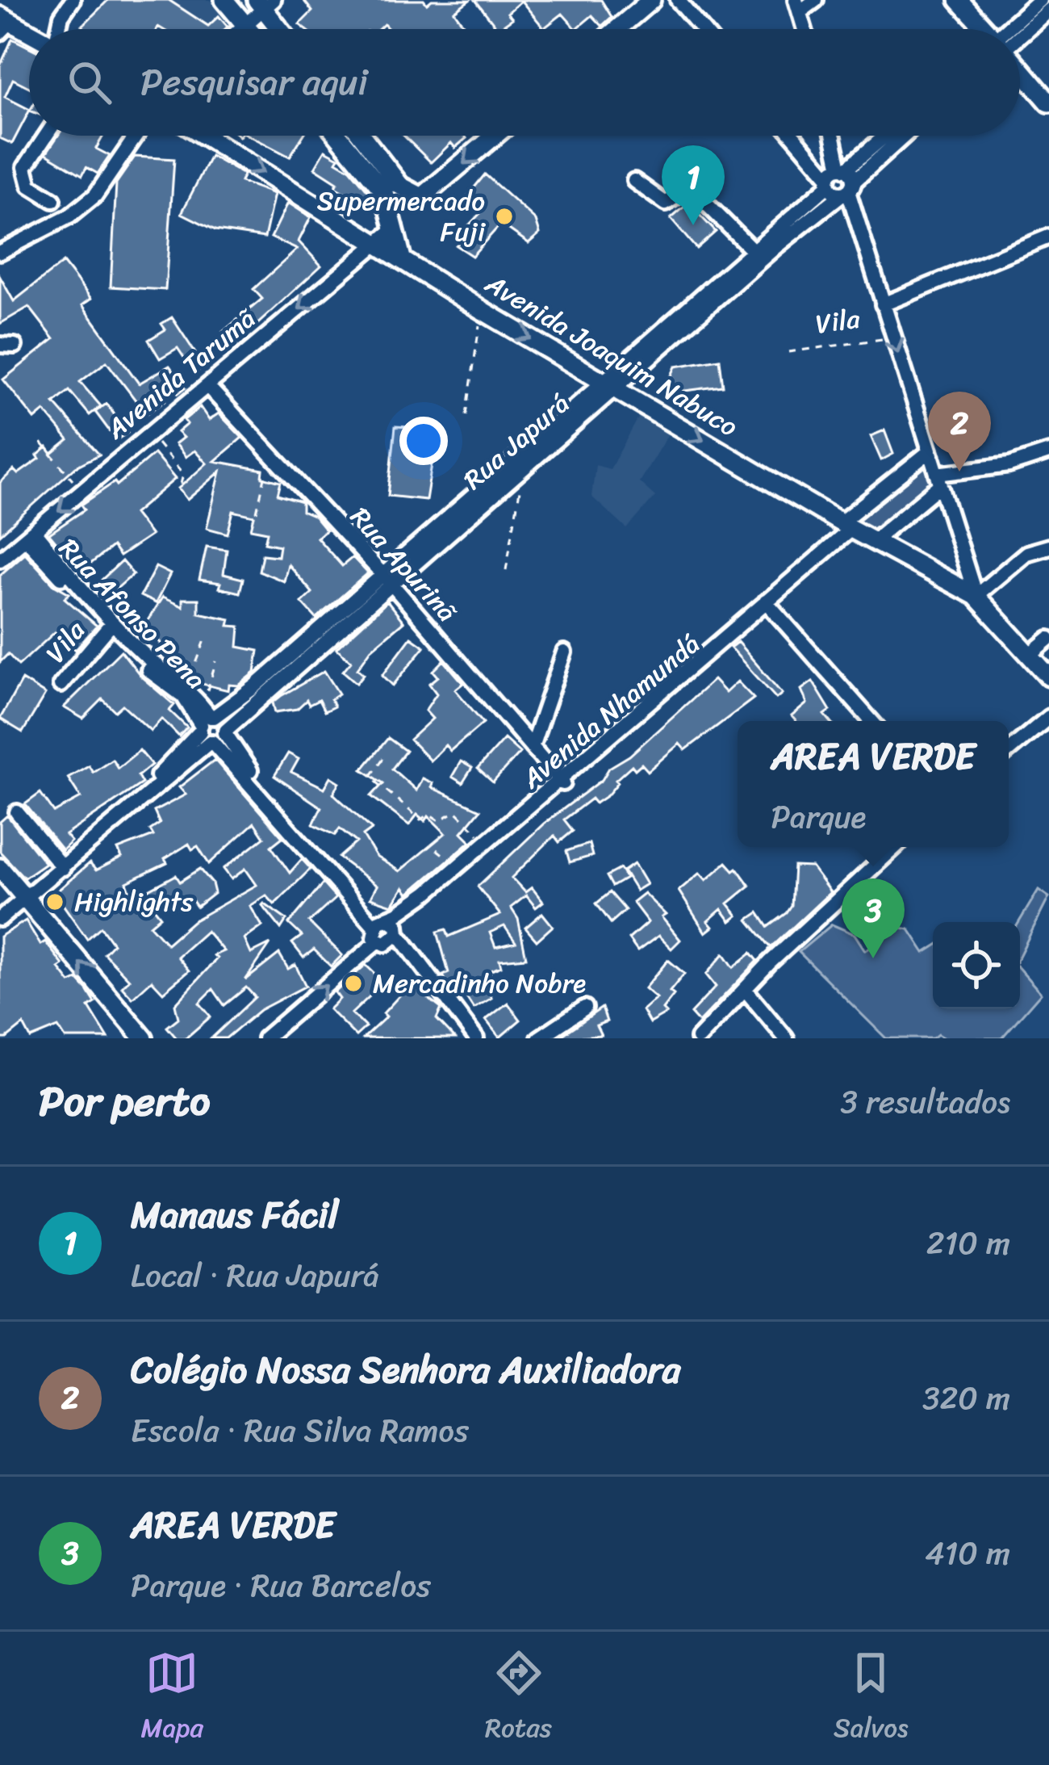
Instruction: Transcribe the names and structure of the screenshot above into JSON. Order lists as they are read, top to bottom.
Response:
{
  "streets": {
    "main road": ["Avenida Joaquim Nabuco"],
    "street": [
      "Vila",
      "Avenida Tarumã",
      "Rua Japurá",
      "Rua Apurinã",
      "Rua Afonso Pena",
      "Avenida Nhamundá"
    ]
  },
  "crossings": [
    ["Vila", "Rua Afonso Pena"],
    ["Avenida Joaquim Nabuco", "Avenida Tarumã"],
    ["Avenida Joaquim Nabuco", "Rua Japurá"],
    ["Avenida Joaquim Nabuco", "Avenida Nhamundá"],
    ["Avenida Tarumã", "Rua Apurinã"],
    ["Avenida Tarumã", "Rua Afonso Pena"],
    ["Rua Japurá", "Rua Apurinã"],
    ["Rua Japurá", "Rua Afonso Pena"],
    ["Rua Apurinã", "Avenida Nhamundá"],
    ["Rua Afonso Pena", "Avenida Nhamundá"]
  ],
  "one_way": ["Avenida Joaquim Nabuco", "Avenida Tarumã"],
  "places": ["Supermercado Fuji", "Highlights", "Mercadinho Nobre"],
  "page": {
    "search": "Pesquisar aqui",
    "pins": ["1", "2", "3"],
    "popup": ["AREA VERDE", "Parque"],
    "heading": ["Por perto", "3 resultados"],
    "list": [
      {
        "mark": "1",
        "name": "Manaus Fácil",
        "note": "Local · Rua Japurá",
        "value": "210 m"
      },
      {
        "mark": "2",
        "name": "Colégio Nossa Senhora Auxiliadora",
        "note": "Escola · Rua Silva Ramos",
        "value": "320 m"
      },
      {
        "mark": "3",
        "name": "AREA VERDE",
        "note": "Parque · Rua Barcelos",
        "value": "410 m"
      }
    ],
    "nav": ["Mapa", "Rotas", "Salvos"]
  }
}
